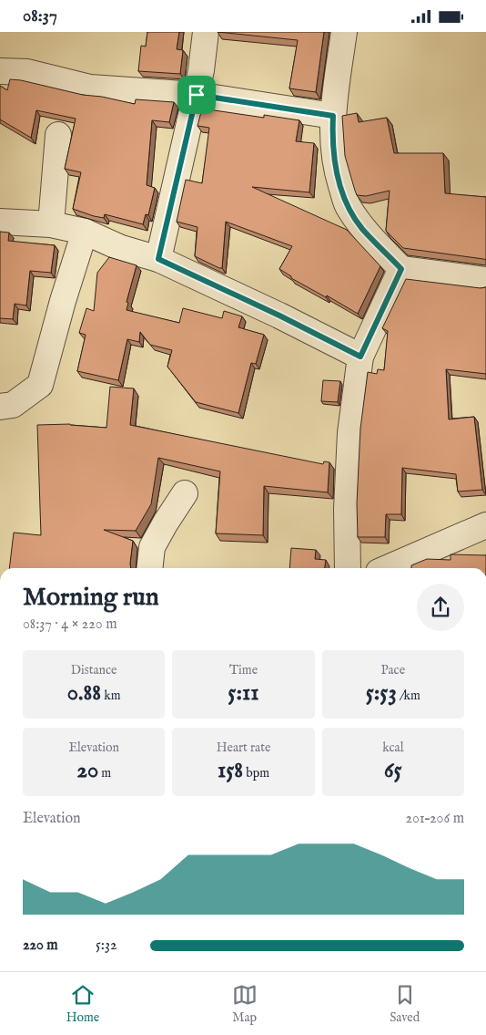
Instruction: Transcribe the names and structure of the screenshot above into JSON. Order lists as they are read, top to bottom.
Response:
{
  "page": {
    "status": "08:37",
    "heading": ["Morning run", "08:37 · 4 × 220 m"],
    "stats": [
      ["Distance", "0.88 km"],
      ["Time", "5:11"],
      ["Pace", "5:53 /km"],
      ["Elevation", "20 m"],
      ["Heart rate", "158 bpm"],
      ["kcal", "65"]
    ],
    "chart": ["Elevation", "201–206 m"],
    "list": [
      {
        "name": "220 m",
        "note": "5:32"
      }
    ],
    "tabs": ["Home", "Map", "Saved"]
  }
}
